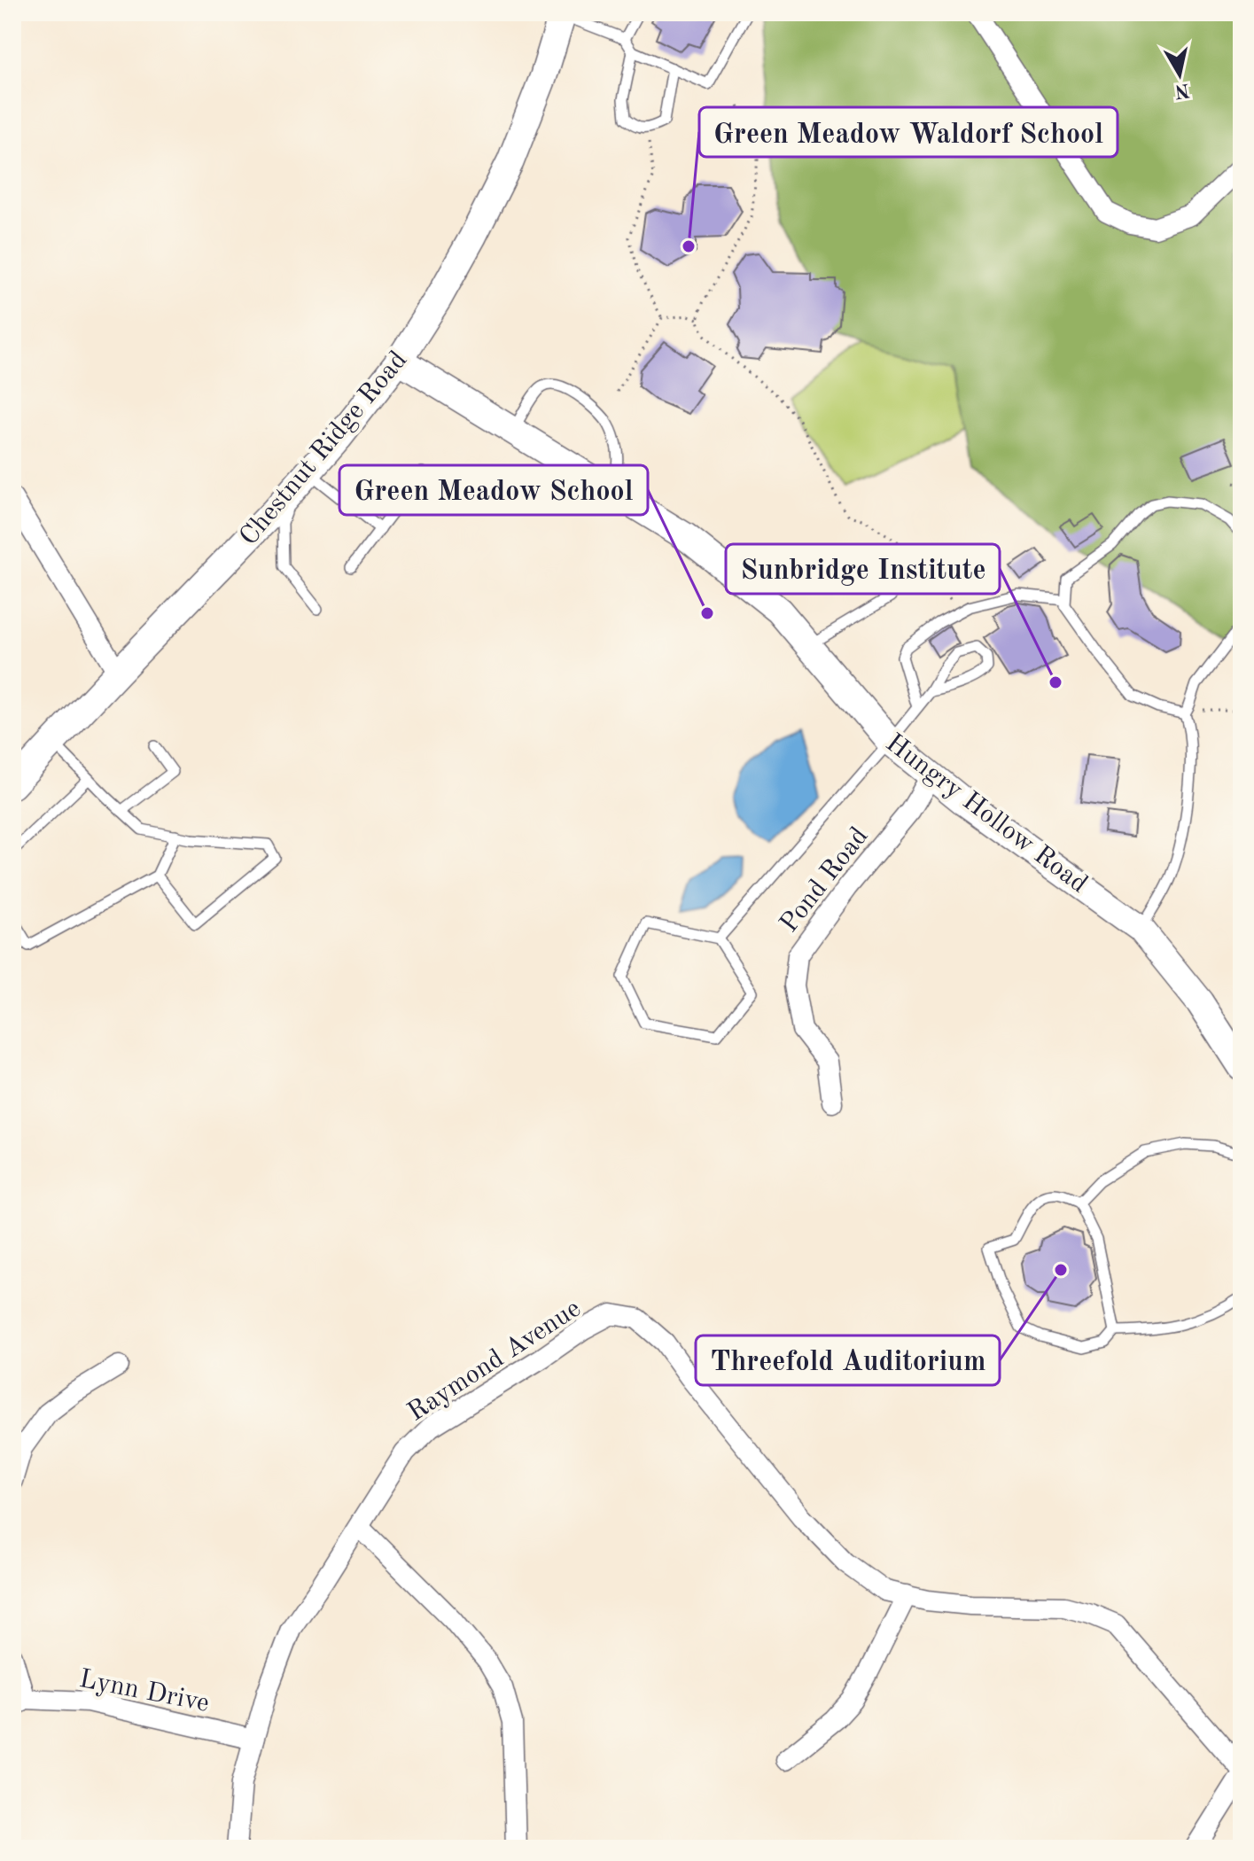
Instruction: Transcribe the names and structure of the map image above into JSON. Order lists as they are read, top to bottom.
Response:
{
  "streets": {
    "street": [
      "Chestnut Ridge Road",
      "Hungry Hollow Road",
      "Pond Road",
      "Raymond Avenue",
      "Lynn Drive"
    ]
  },
  "crossings": [
    ["Chestnut Ridge Road", "Hungry Hollow Road"],
    ["Hungry Hollow Road", "Pond Road"],
    ["Raymond Avenue", "Lynn Drive"]
  ],
  "places": [
    "Green Meadow Waldorf School",
    "Green Meadow School",
    "Sunbridge Institute",
    "Threefold Auditorium"
  ],
  "north": "bottom"
}
